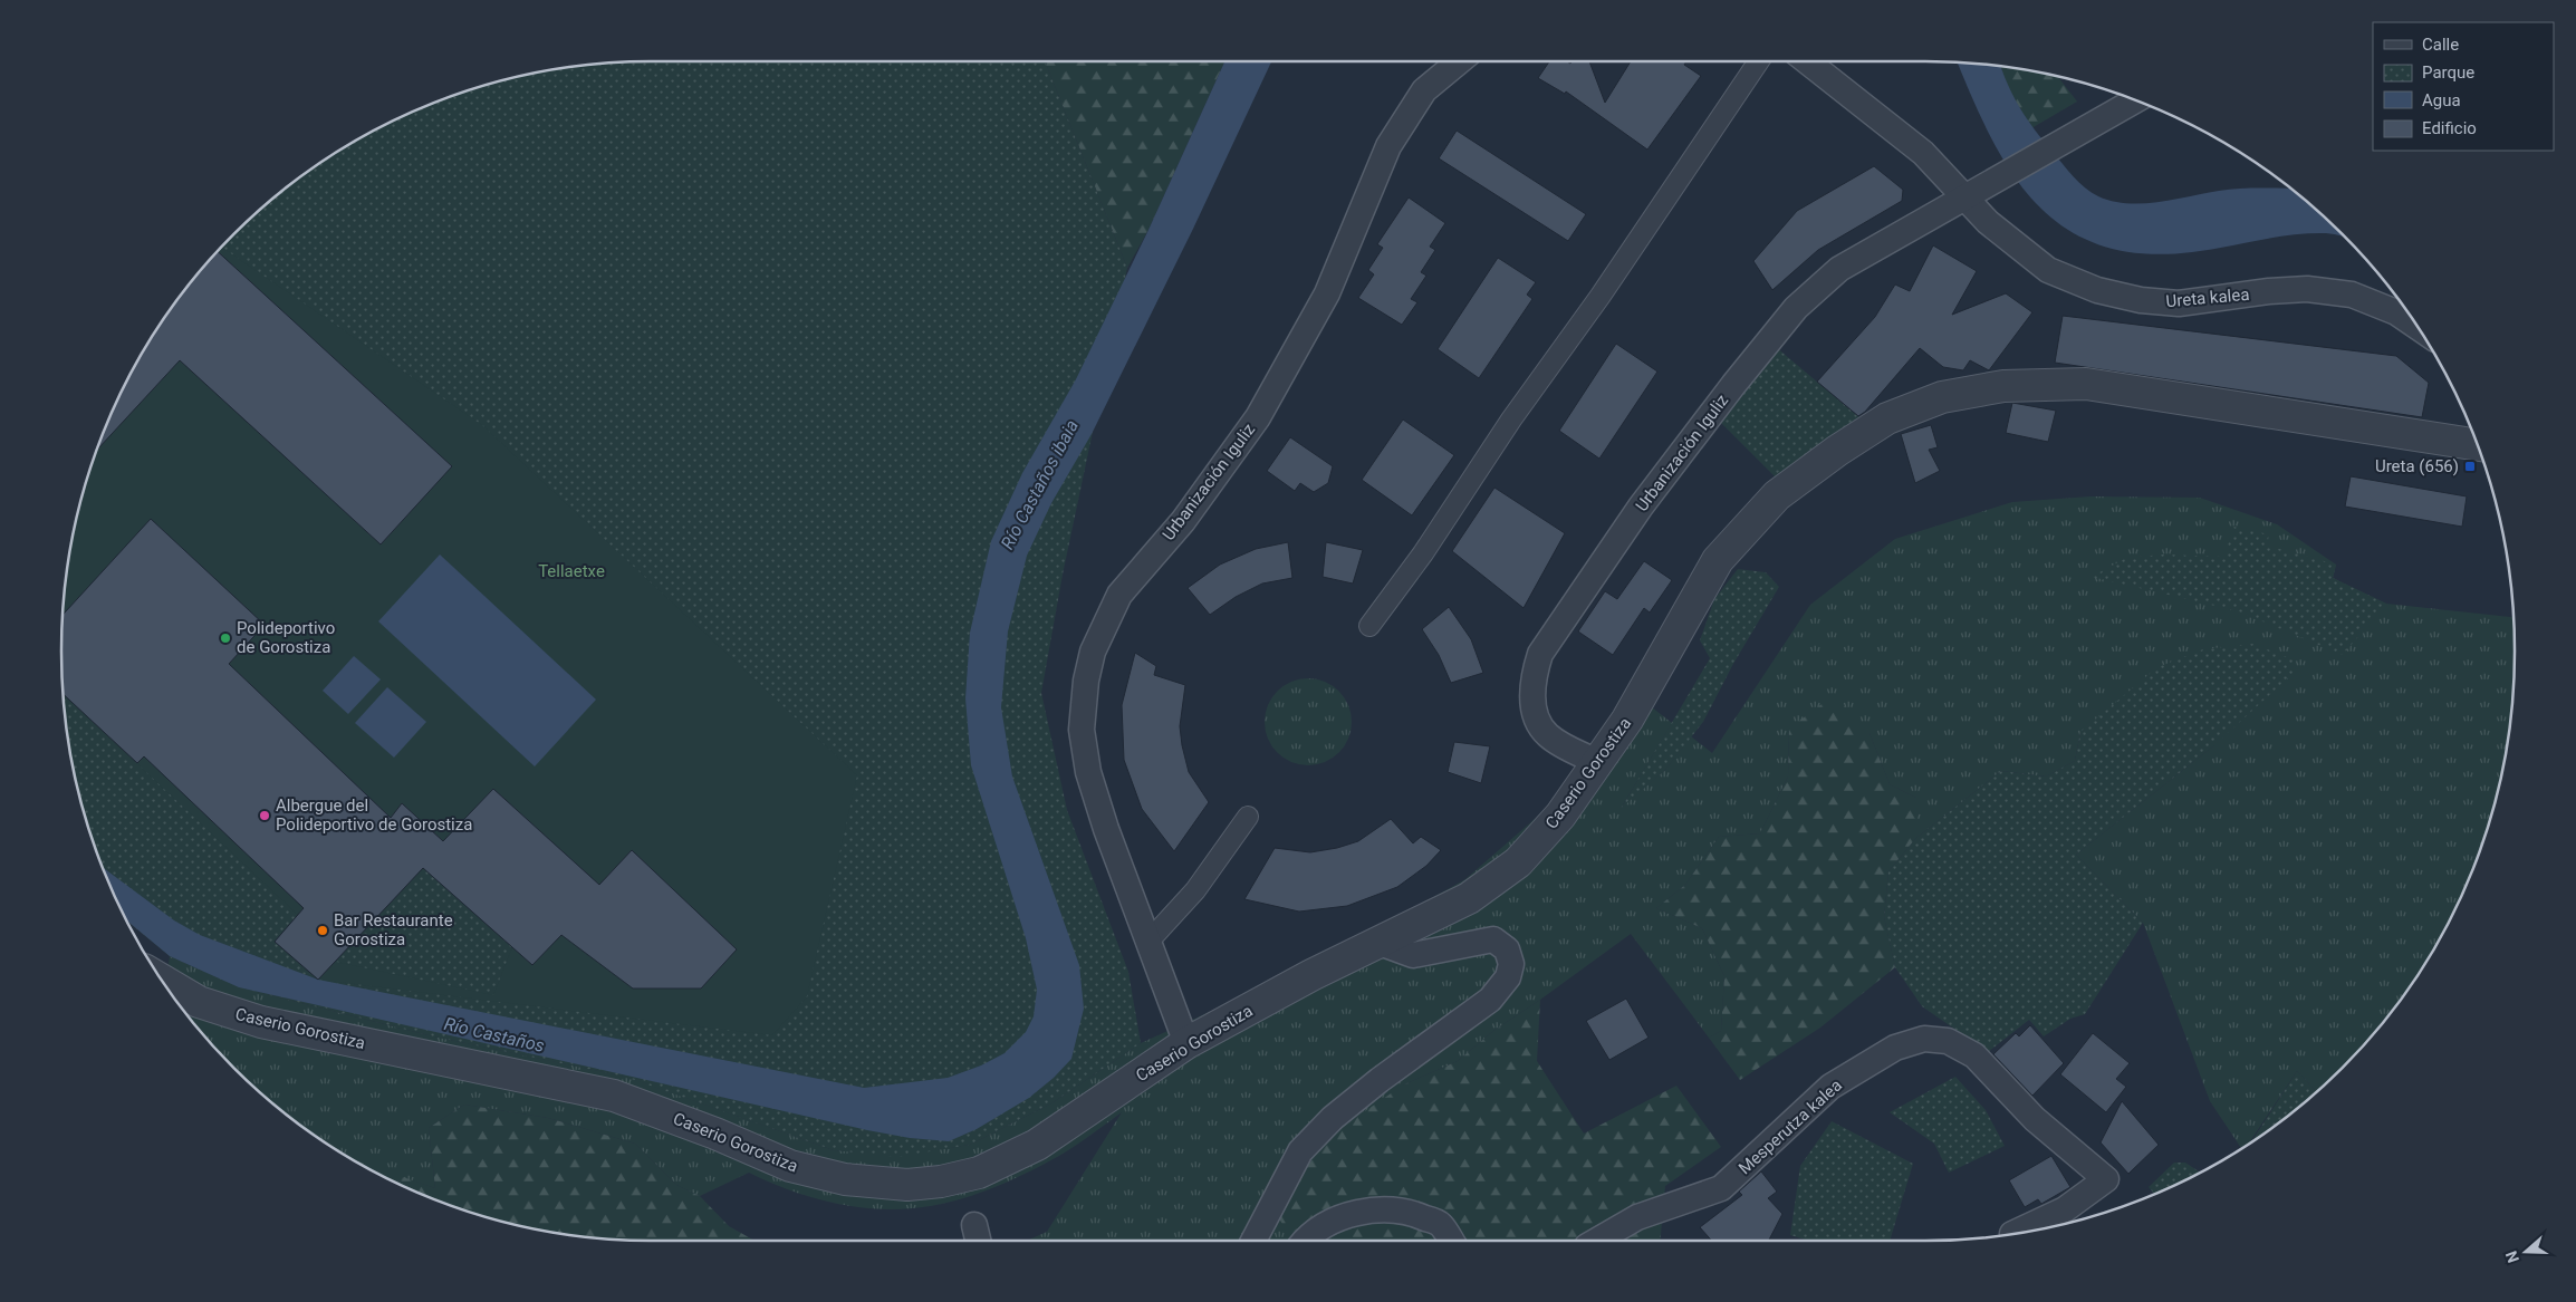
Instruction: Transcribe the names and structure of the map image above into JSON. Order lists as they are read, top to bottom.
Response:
{
  "streets": {
    "street": [
      "Ureta kalea",
      "Urbanización Iguliz",
      "Caserio Gorostiza",
      "Mesperutza kalea"
    ]
  },
  "crossings": [
    ["Ureta kalea", "Urbanización Iguliz"],
    ["Urbanización Iguliz", "Caserio Gorostiza"]
  ],
  "water": ["Río Castaños ibaia", "Río Castaños"],
  "parks": ["Tellaetxe"],
  "places": {
    "transit": ["Ureta (656)"],
    "other": ["Polideportivo de Gorostiza", "Albergue del Polideportivo de Gorostiza", "Bar Restaurante Gorostiza"]
  },
  "legend": [
    "Calle",
    "Parque",
    "Agua",
    "Edificio"
  ],
  "north": "left"
}
